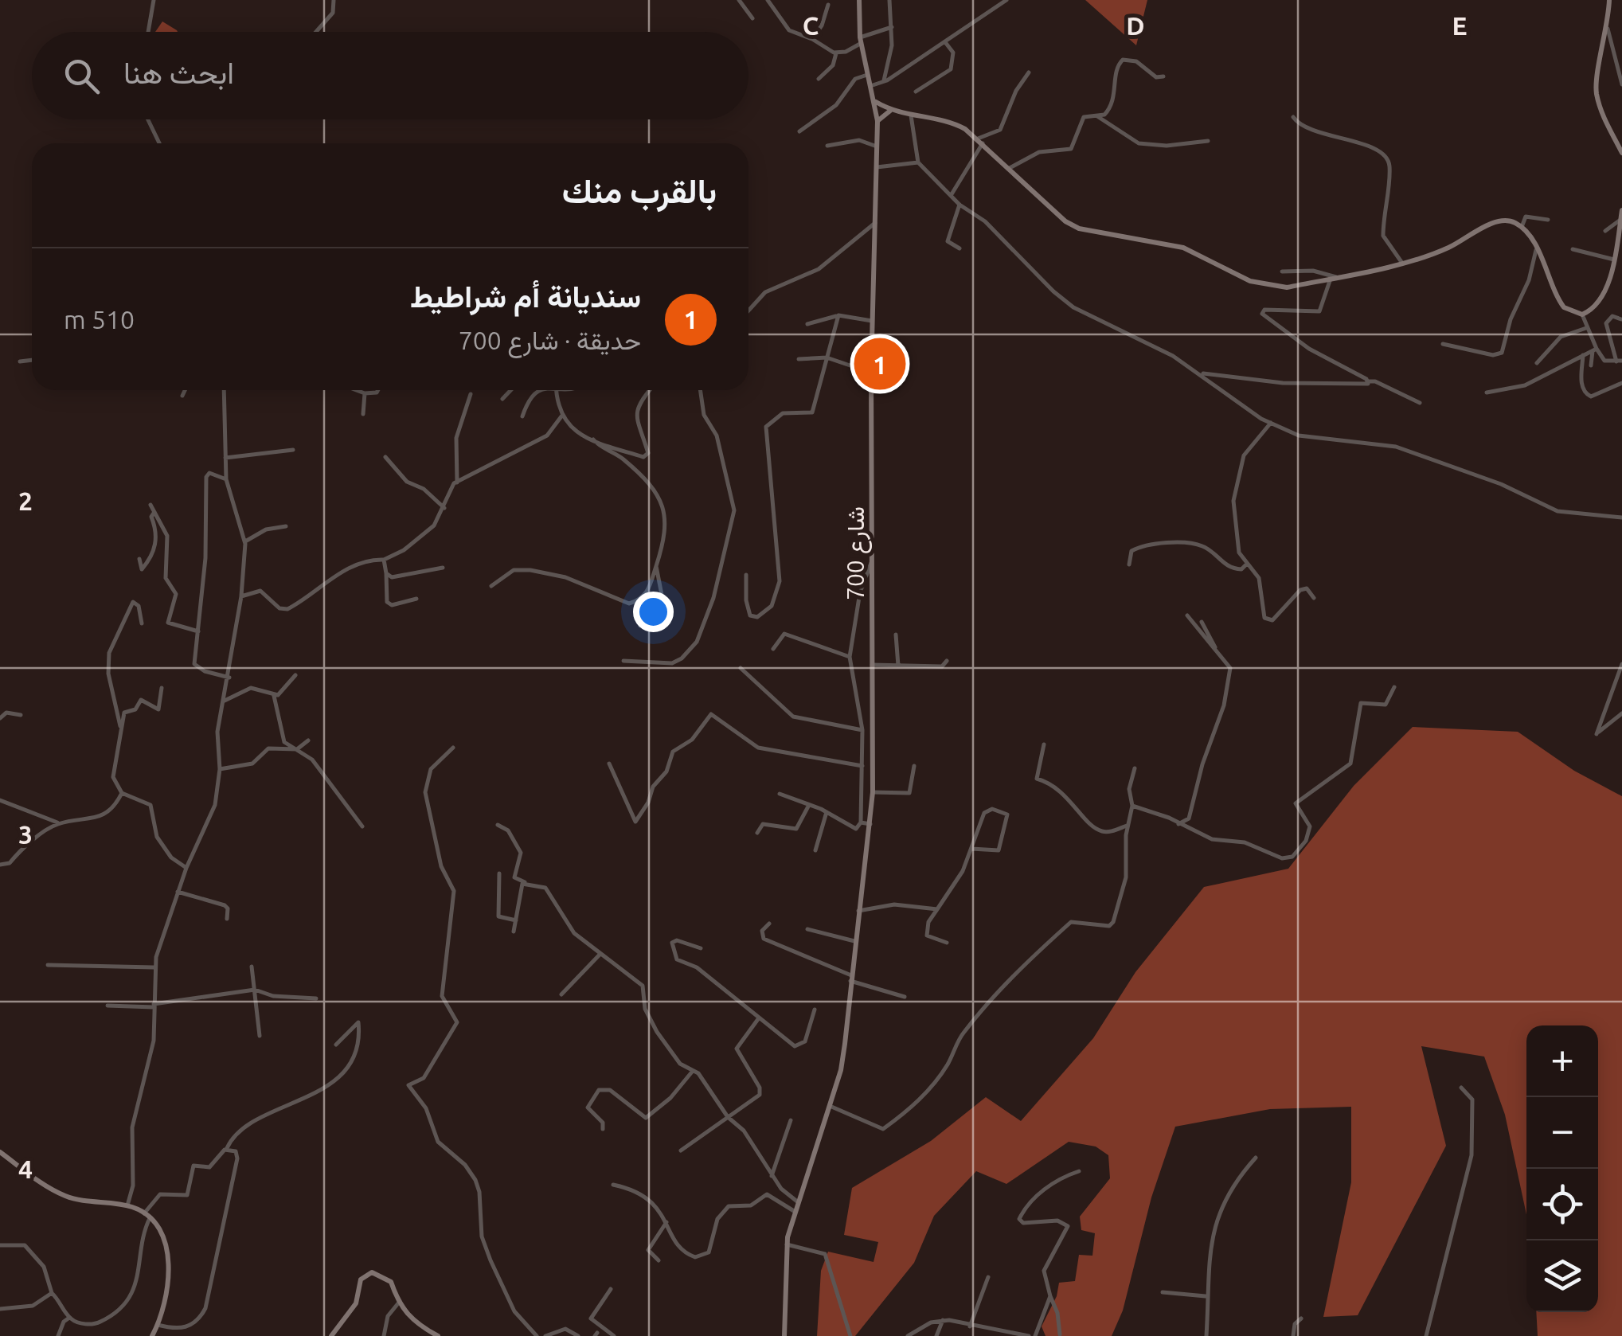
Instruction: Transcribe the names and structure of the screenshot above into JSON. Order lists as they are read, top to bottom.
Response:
{
  "streets": {
    "street": ["شارع 700"]
  },
  "page": {
    "search": "ابحث هنا",
    "heading": "بالقرب منك",
    "list": [
      {
        "mark": "1",
        "name": "سنديانة أم شراطيط",
        "note": "حديقة · شارع 700",
        "value": "510 m"
      }
    ],
    "pins": "1",
    "map_buttons": ["+", "−"]
  },
  "grid": {
    "columns": ["C", "D", "E"],
    "rows": ["2", "3", "4"]
  }
}
